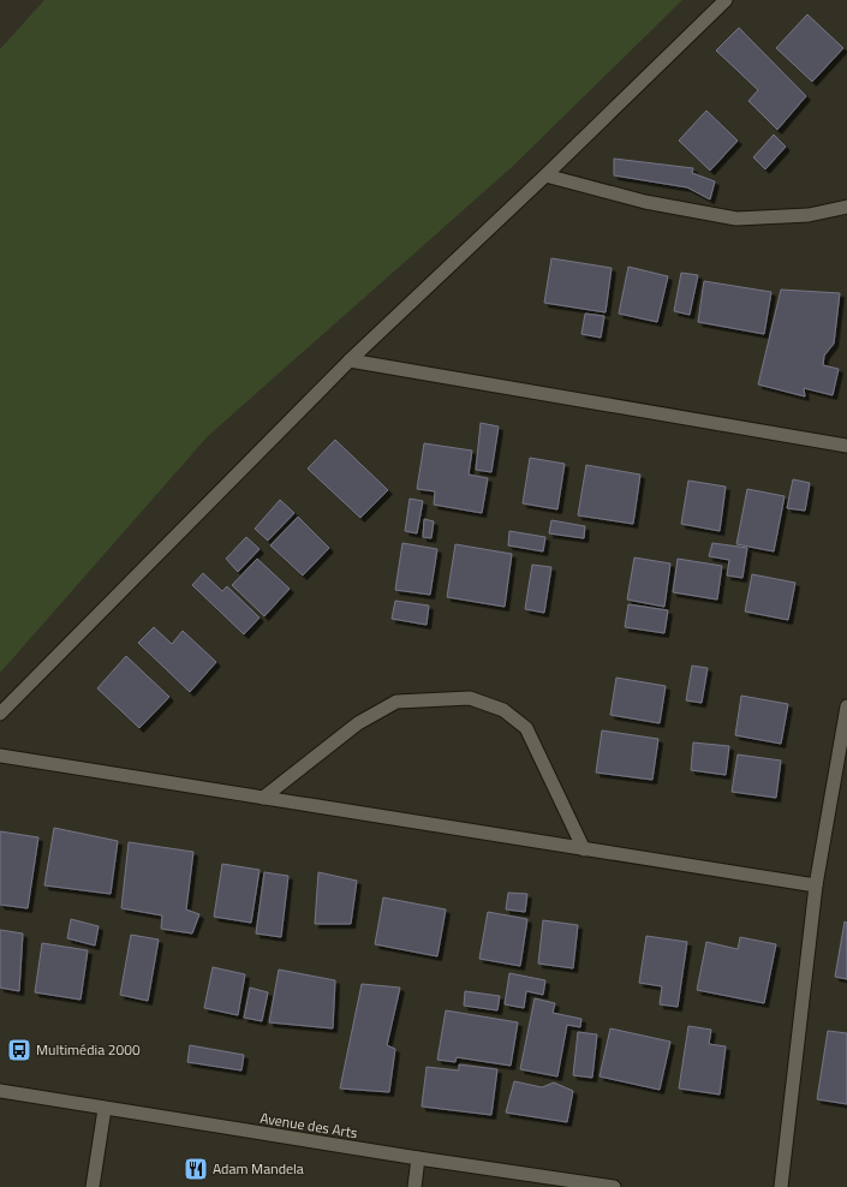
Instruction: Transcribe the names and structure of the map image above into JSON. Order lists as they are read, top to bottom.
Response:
{
  "streets": {
    "street": ["Avenue des Arts"]
  },
  "places": {
    "bus stop": ["Multimédia 2000"],
    "restaurant": ["Adam Mandela"]
  }
}
